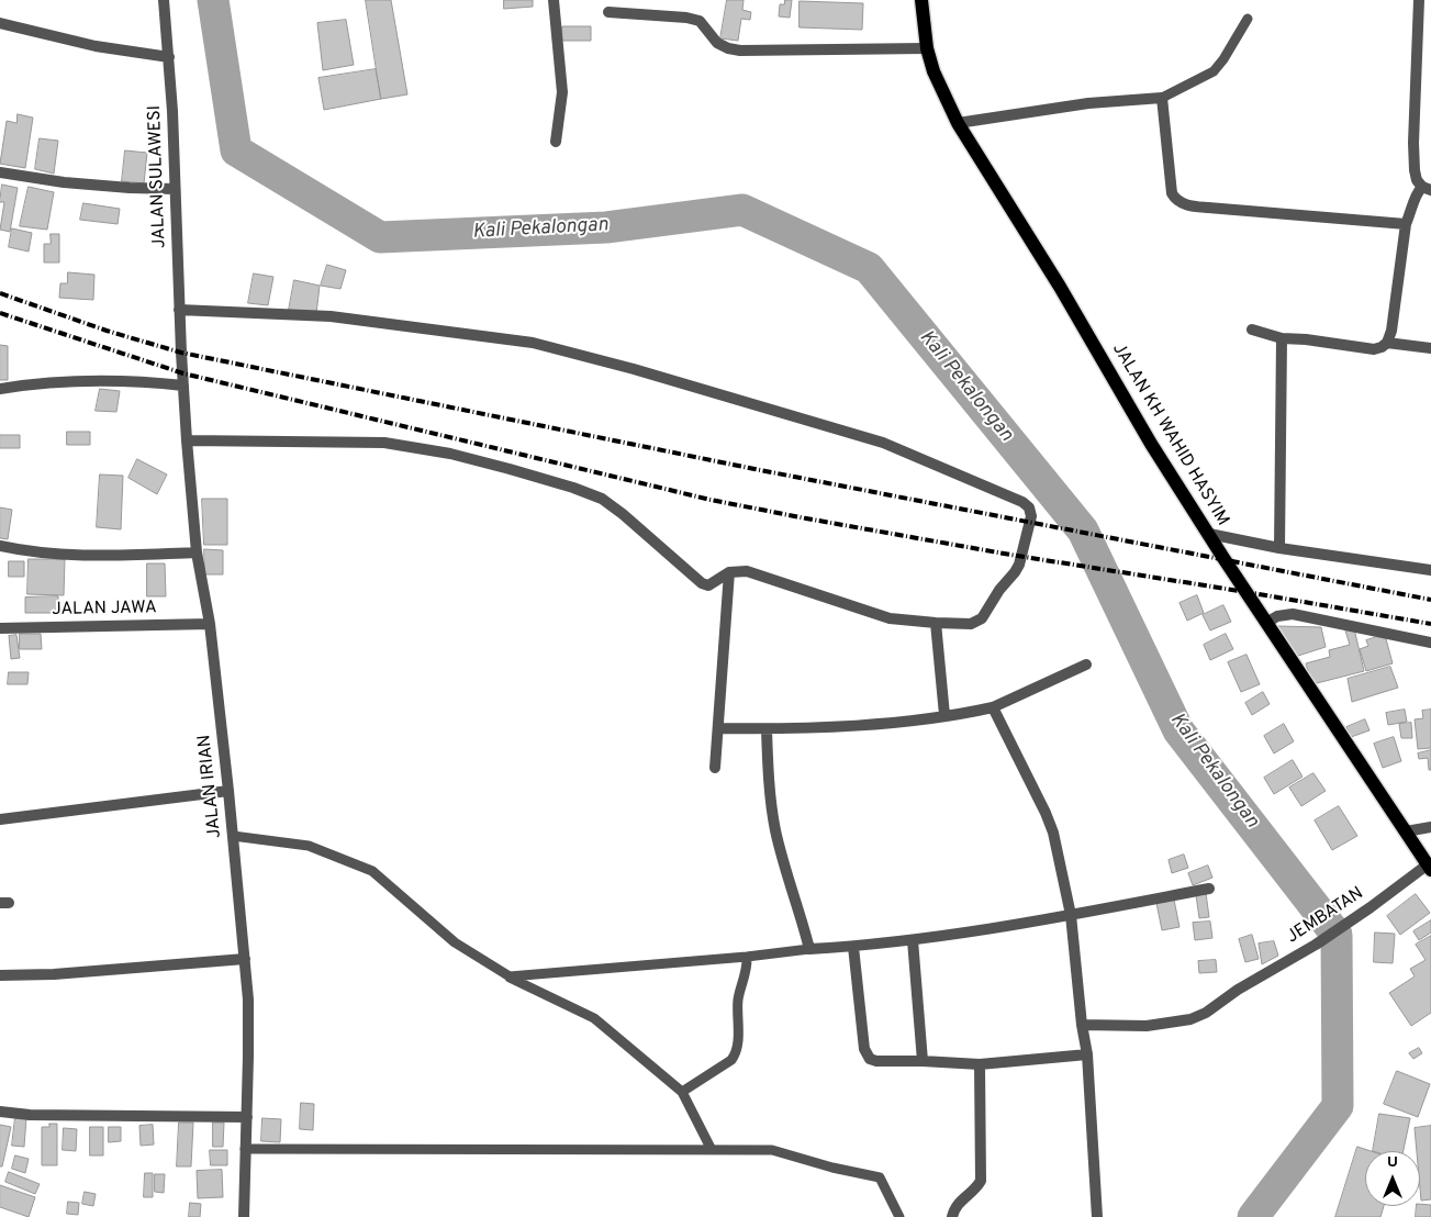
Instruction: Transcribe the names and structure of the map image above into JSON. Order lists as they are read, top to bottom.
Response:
{
  "streets": {
    "main road": ["JALAN KH WAHID HASYIM"],
    "street": [
      "JALAN SULAWESI",
      "JALAN JAWA",
      "JALAN IRIAN",
      "JEMBATAN"
    ]
  },
  "crossings": [
    ["JALAN SULAWESI", "JALAN IRIAN"],
    ["JALAN KH WAHID HASYIM", "JEMBATAN"],
    ["JALAN JAWA", "JALAN IRIAN"]
  ],
  "water": ["Kali Pekalongan"],
  "north": "top"
}
